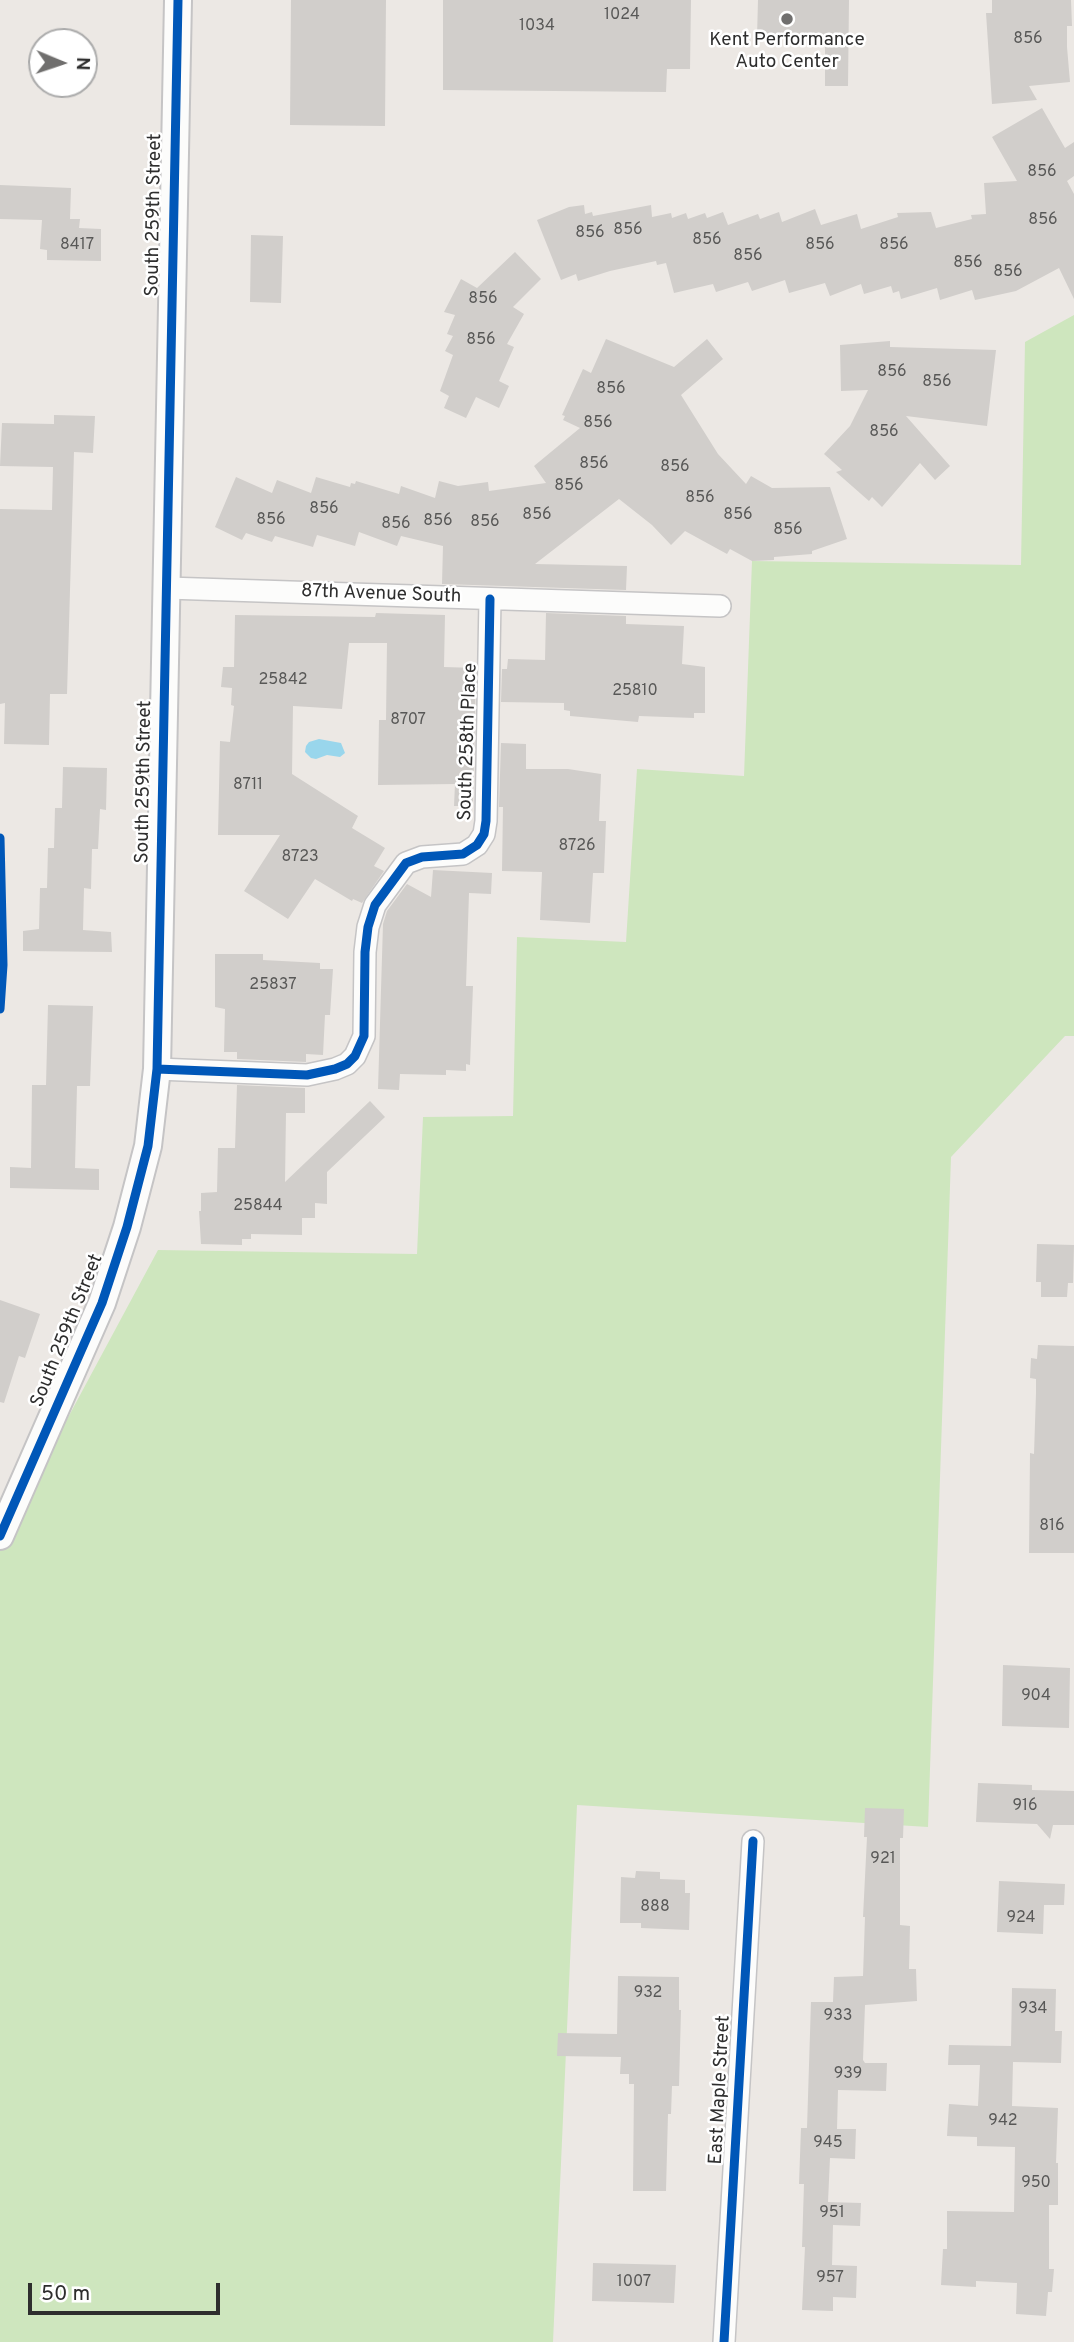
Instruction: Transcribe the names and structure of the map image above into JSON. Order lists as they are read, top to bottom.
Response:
{
  "streets": {
    "street": [
      "South 259th Street",
      "87th Avenue South",
      "South 258th Place",
      "East Maple Street"
    ]
  },
  "crossings": [
    ["South 259th Street", "87th Avenue South"],
    ["South 259th Street", "South 258th Place"],
    ["87th Avenue South", "South 258th Place"]
  ],
  "places": ["Kent Performance Auto Center"],
  "house_numbers": [
    "1024",
    "1034",
    "856",
    "856",
    "856",
    "856",
    "856",
    "856",
    "8417",
    "856",
    "856",
    "856",
    "856",
    "856",
    "856",
    "856",
    "856",
    "856",
    "856",
    "856",
    "856",
    "856",
    "856",
    "856",
    "856",
    "856",
    "856",
    "856",
    "856",
    "856",
    "856",
    "856",
    "856",
    "25842",
    "25810",
    "8707",
    "8711",
    "8726",
    "8723",
    "25837",
    "25844",
    "816",
    "904",
    "916",
    "921",
    "888",
    "924",
    "932",
    "934",
    "933",
    "939",
    "942",
    "945",
    "950",
    "951",
    "957",
    "1007"
  ],
  "scale_bar": "50 m",
  "north": "right"
}
